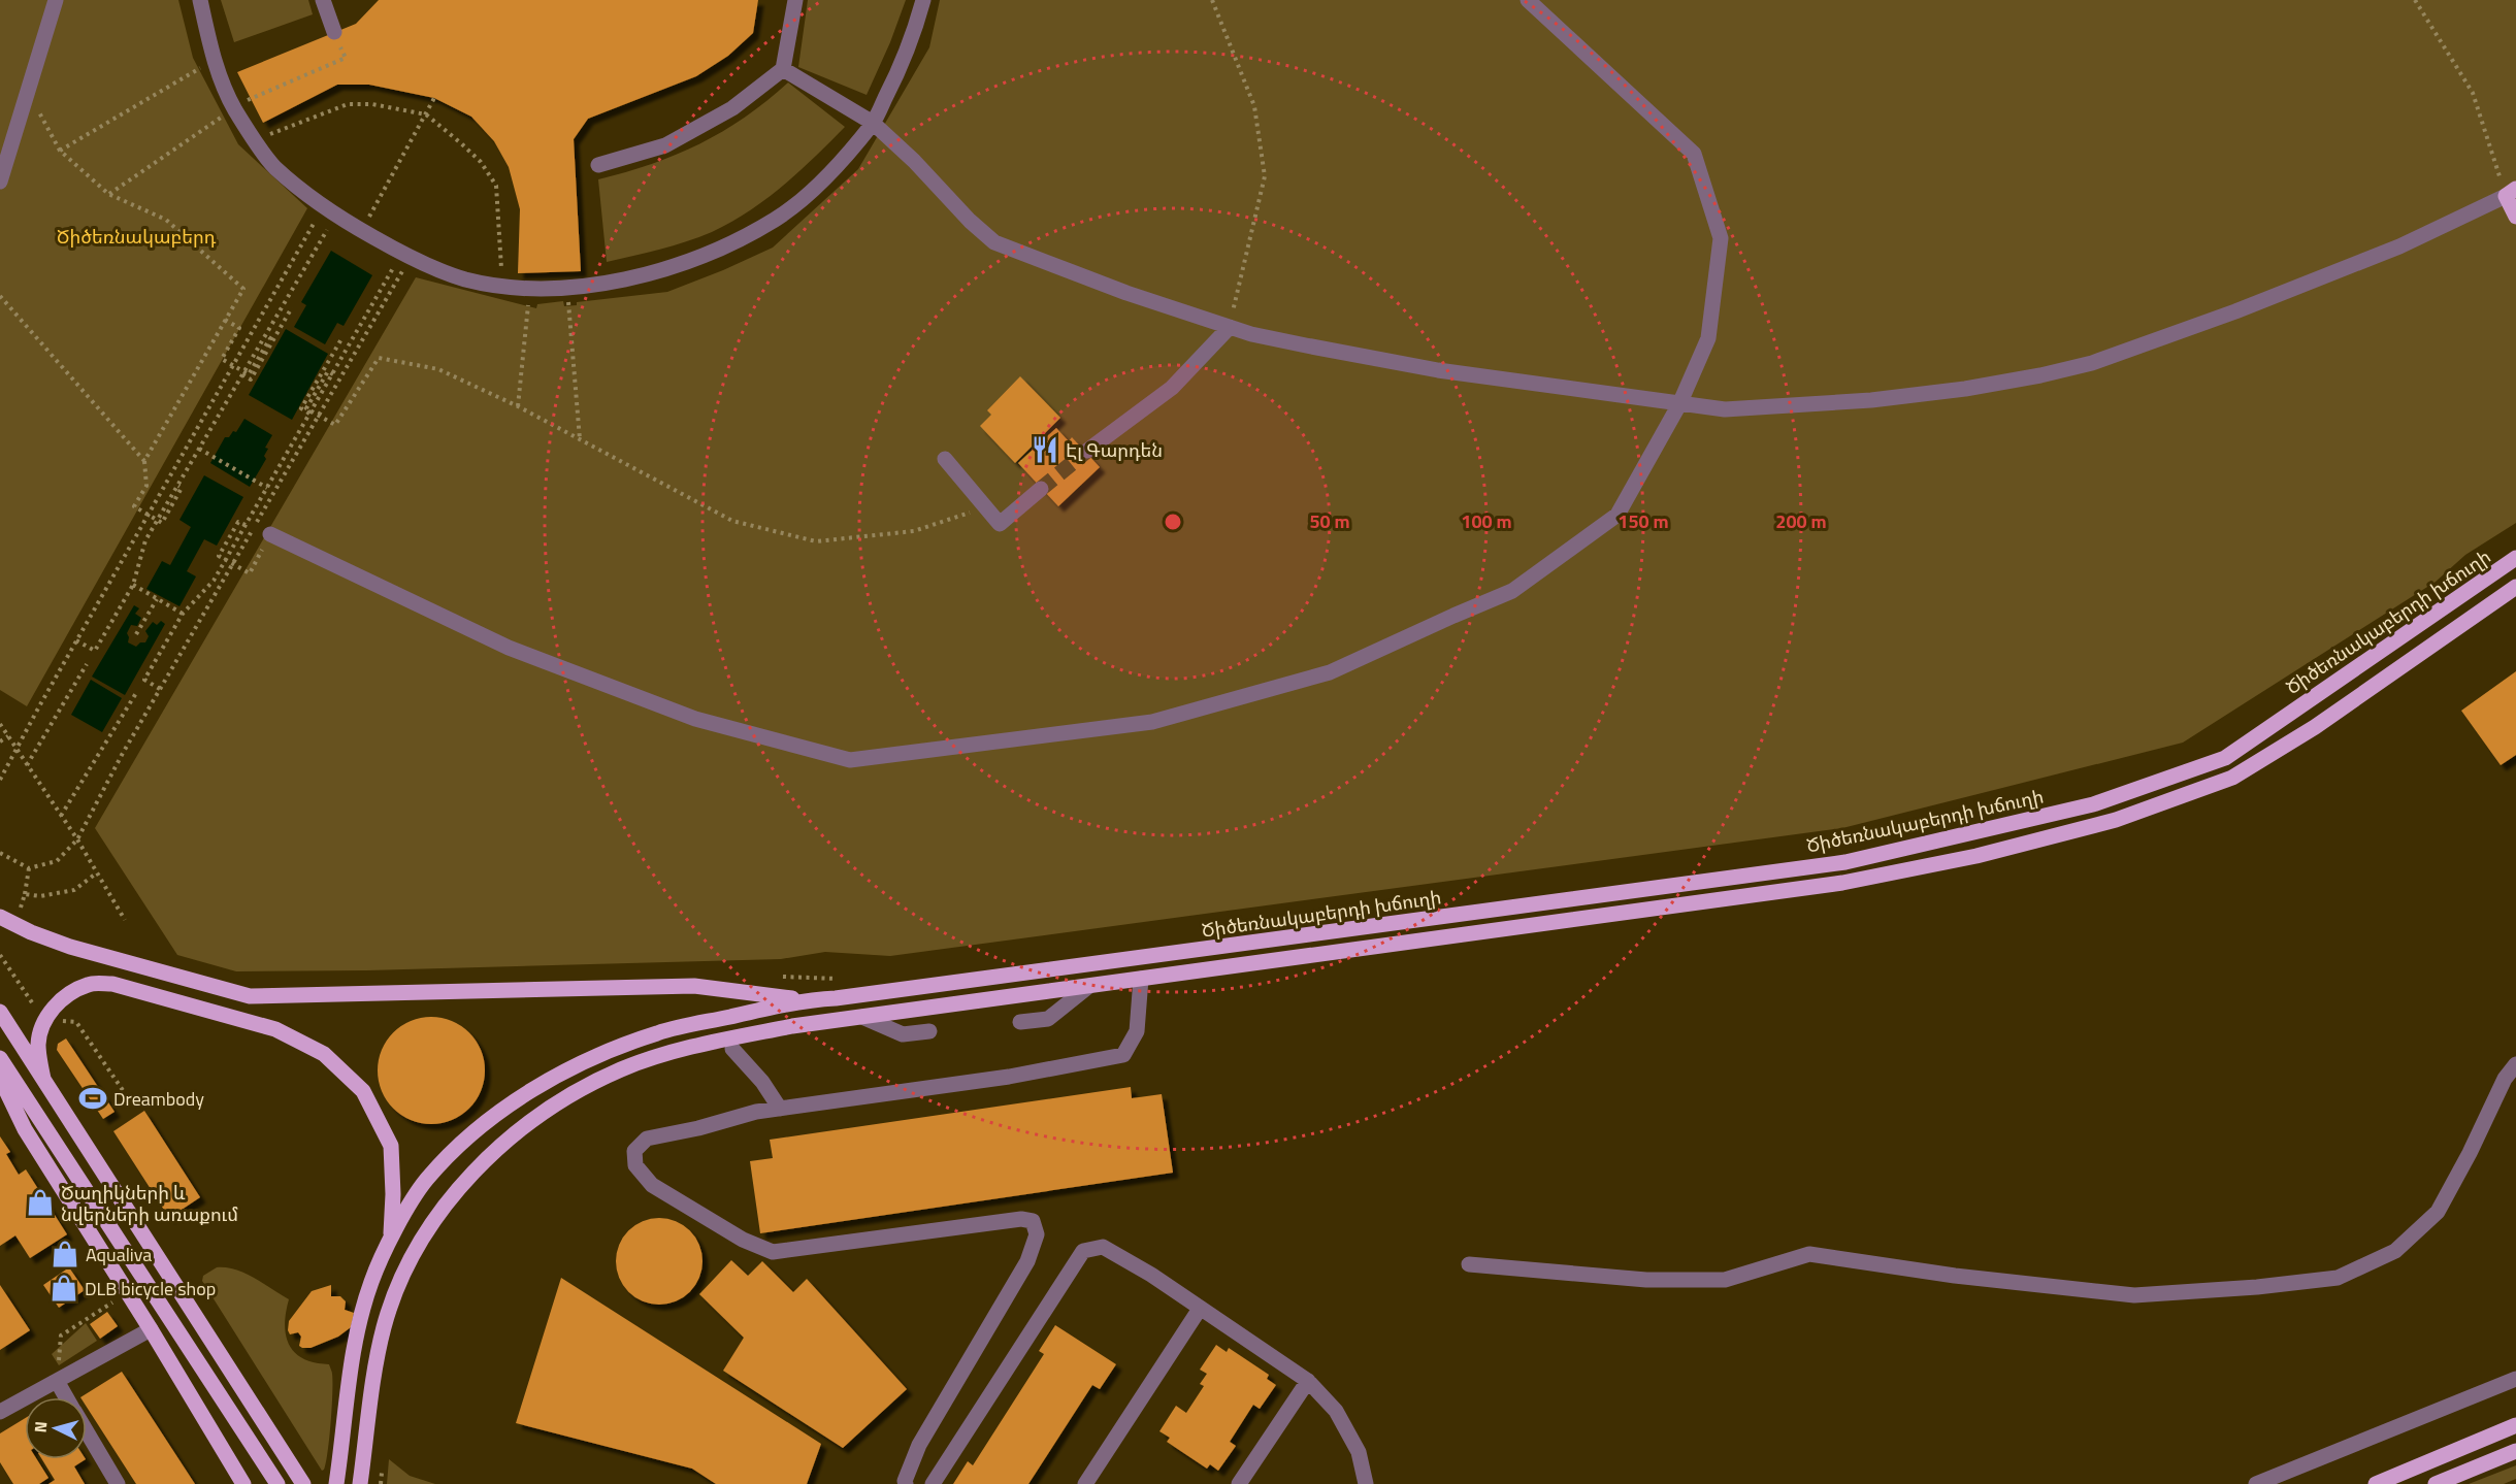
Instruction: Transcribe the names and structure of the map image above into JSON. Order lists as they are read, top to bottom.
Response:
{
  "streets": {
    "main road": ["Ծիծեռնակաբերդի խճուղի"]
  },
  "parks": ["Ծիծեռնակաբերդ"],
  "places": {
    "restaurant": ["Էլ Գարդեն"],
    "sports": ["Dreambody"],
    "shop": ["Ծաղիկների և նվերների առաքում", "Aqualiva", "DLB bicycle shop"]
  },
  "north": "left",
  "rings": [
    "50 m",
    "100 m",
    "150 m",
    "200 m"
  ]
}
